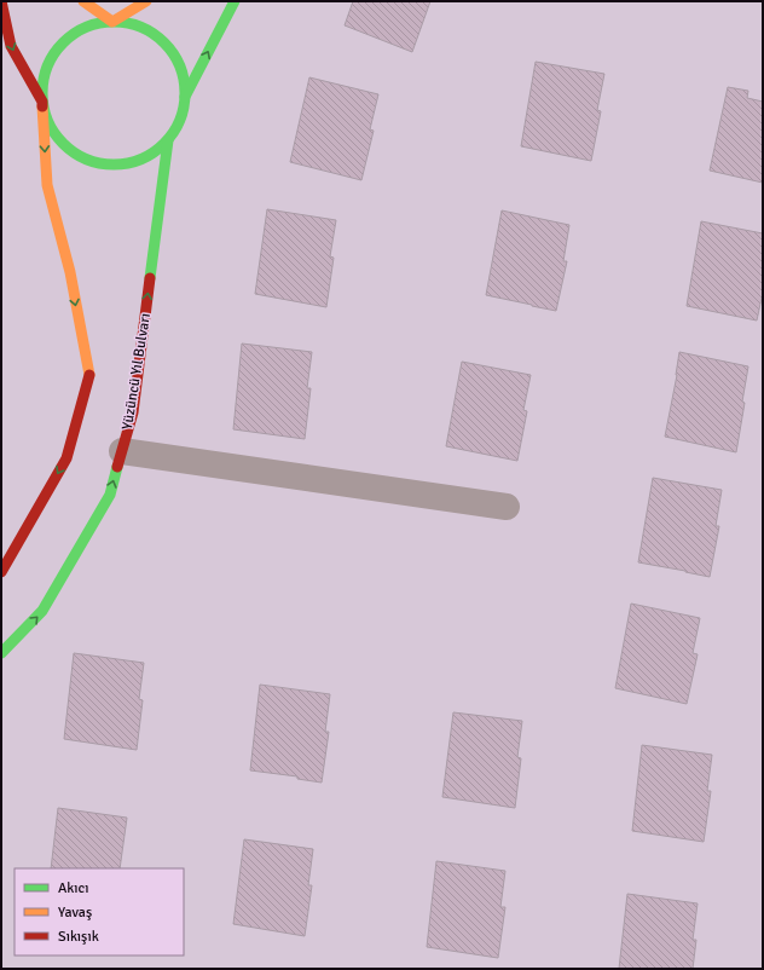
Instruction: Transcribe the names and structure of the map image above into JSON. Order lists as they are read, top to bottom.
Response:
{
  "streets": {
    "main road": ["Yüzüncü Yıl Bulvarı"]
  },
  "legend": ["Akıcı", "Yavaş", "Sıkışık"]
}
